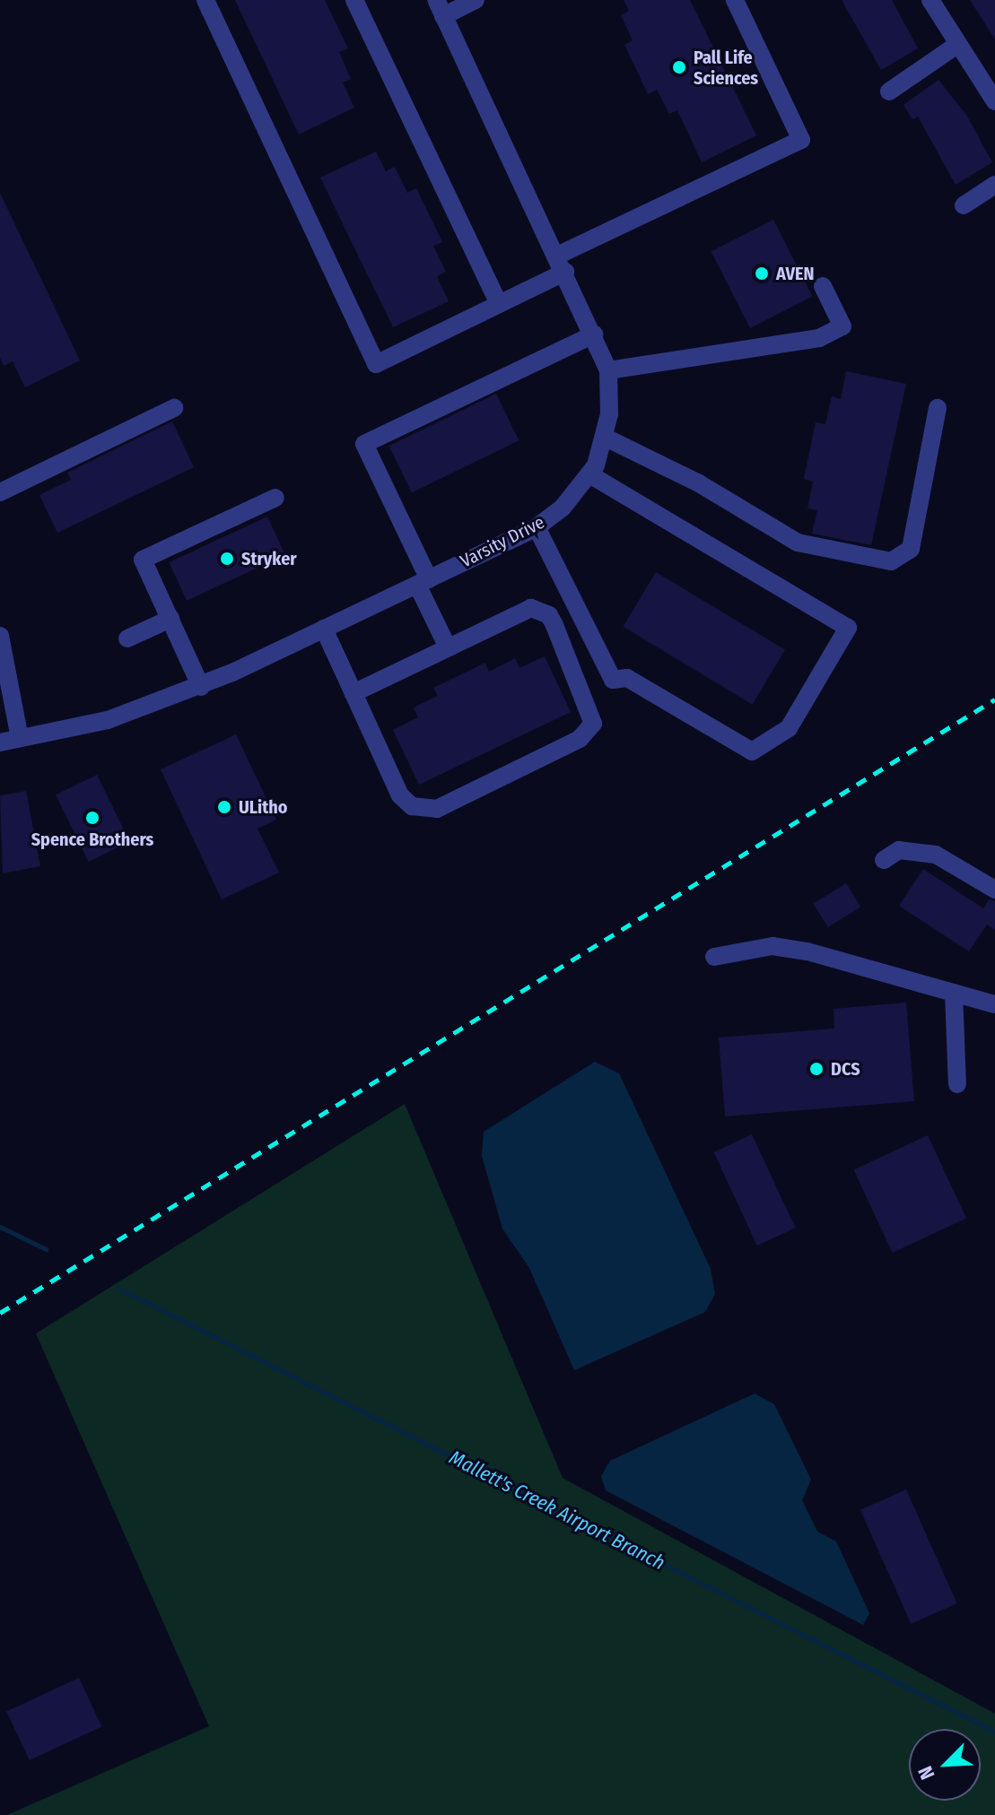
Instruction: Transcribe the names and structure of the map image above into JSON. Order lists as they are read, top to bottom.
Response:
{
  "streets": {
    "street": ["Varsity Drive"]
  },
  "water": ["Mallett's Creek Airport Branch"],
  "places": [
    "Pall Life Sciences",
    "AVEN",
    "Stryker",
    "ULitho",
    "Spence Brothers",
    "DCS"
  ],
  "north": "bottom left"
}
